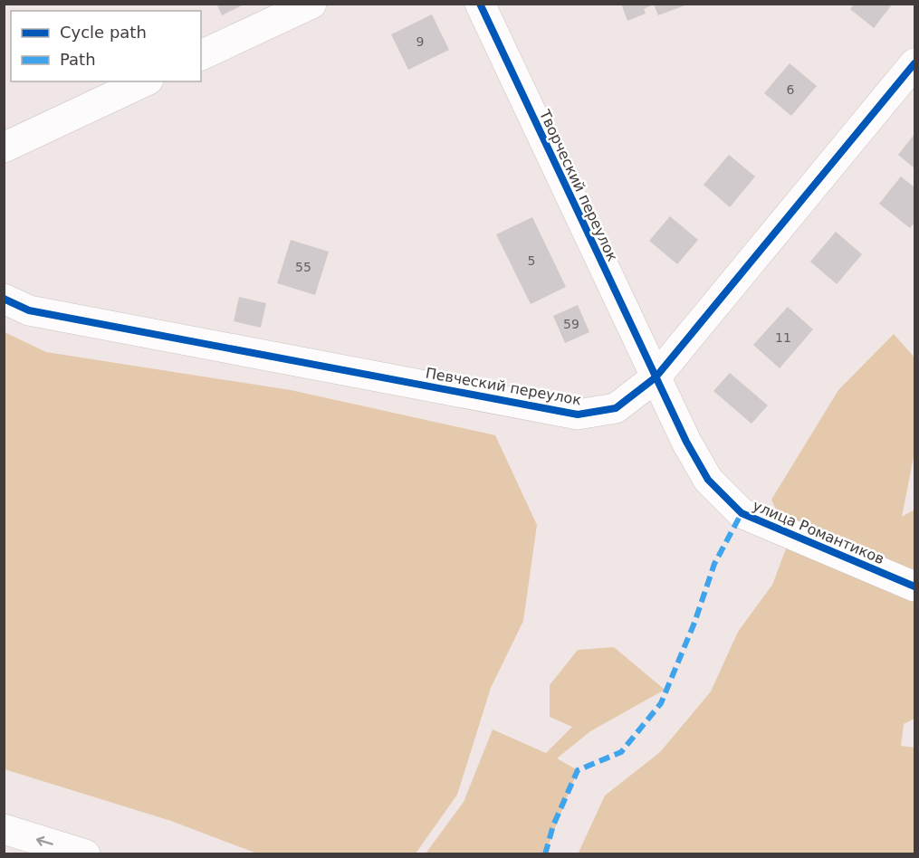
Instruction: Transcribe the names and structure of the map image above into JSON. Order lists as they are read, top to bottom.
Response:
{
  "streets": {
    "main road": ["Творческий переулок", "Певческий переулок", "улица Романтиков"]
  },
  "crossings": [
    ["Творческий переулок", "Певческий переулок"],
    ["Творческий переулок", "улица Романтиков"],
    ["Певческий переулок", "улица Романтиков"]
  ],
  "house_numbers": [
    "9",
    "6",
    "5",
    "55",
    "59",
    "11"
  ],
  "legend": ["Cycle path", "Path"]
}
